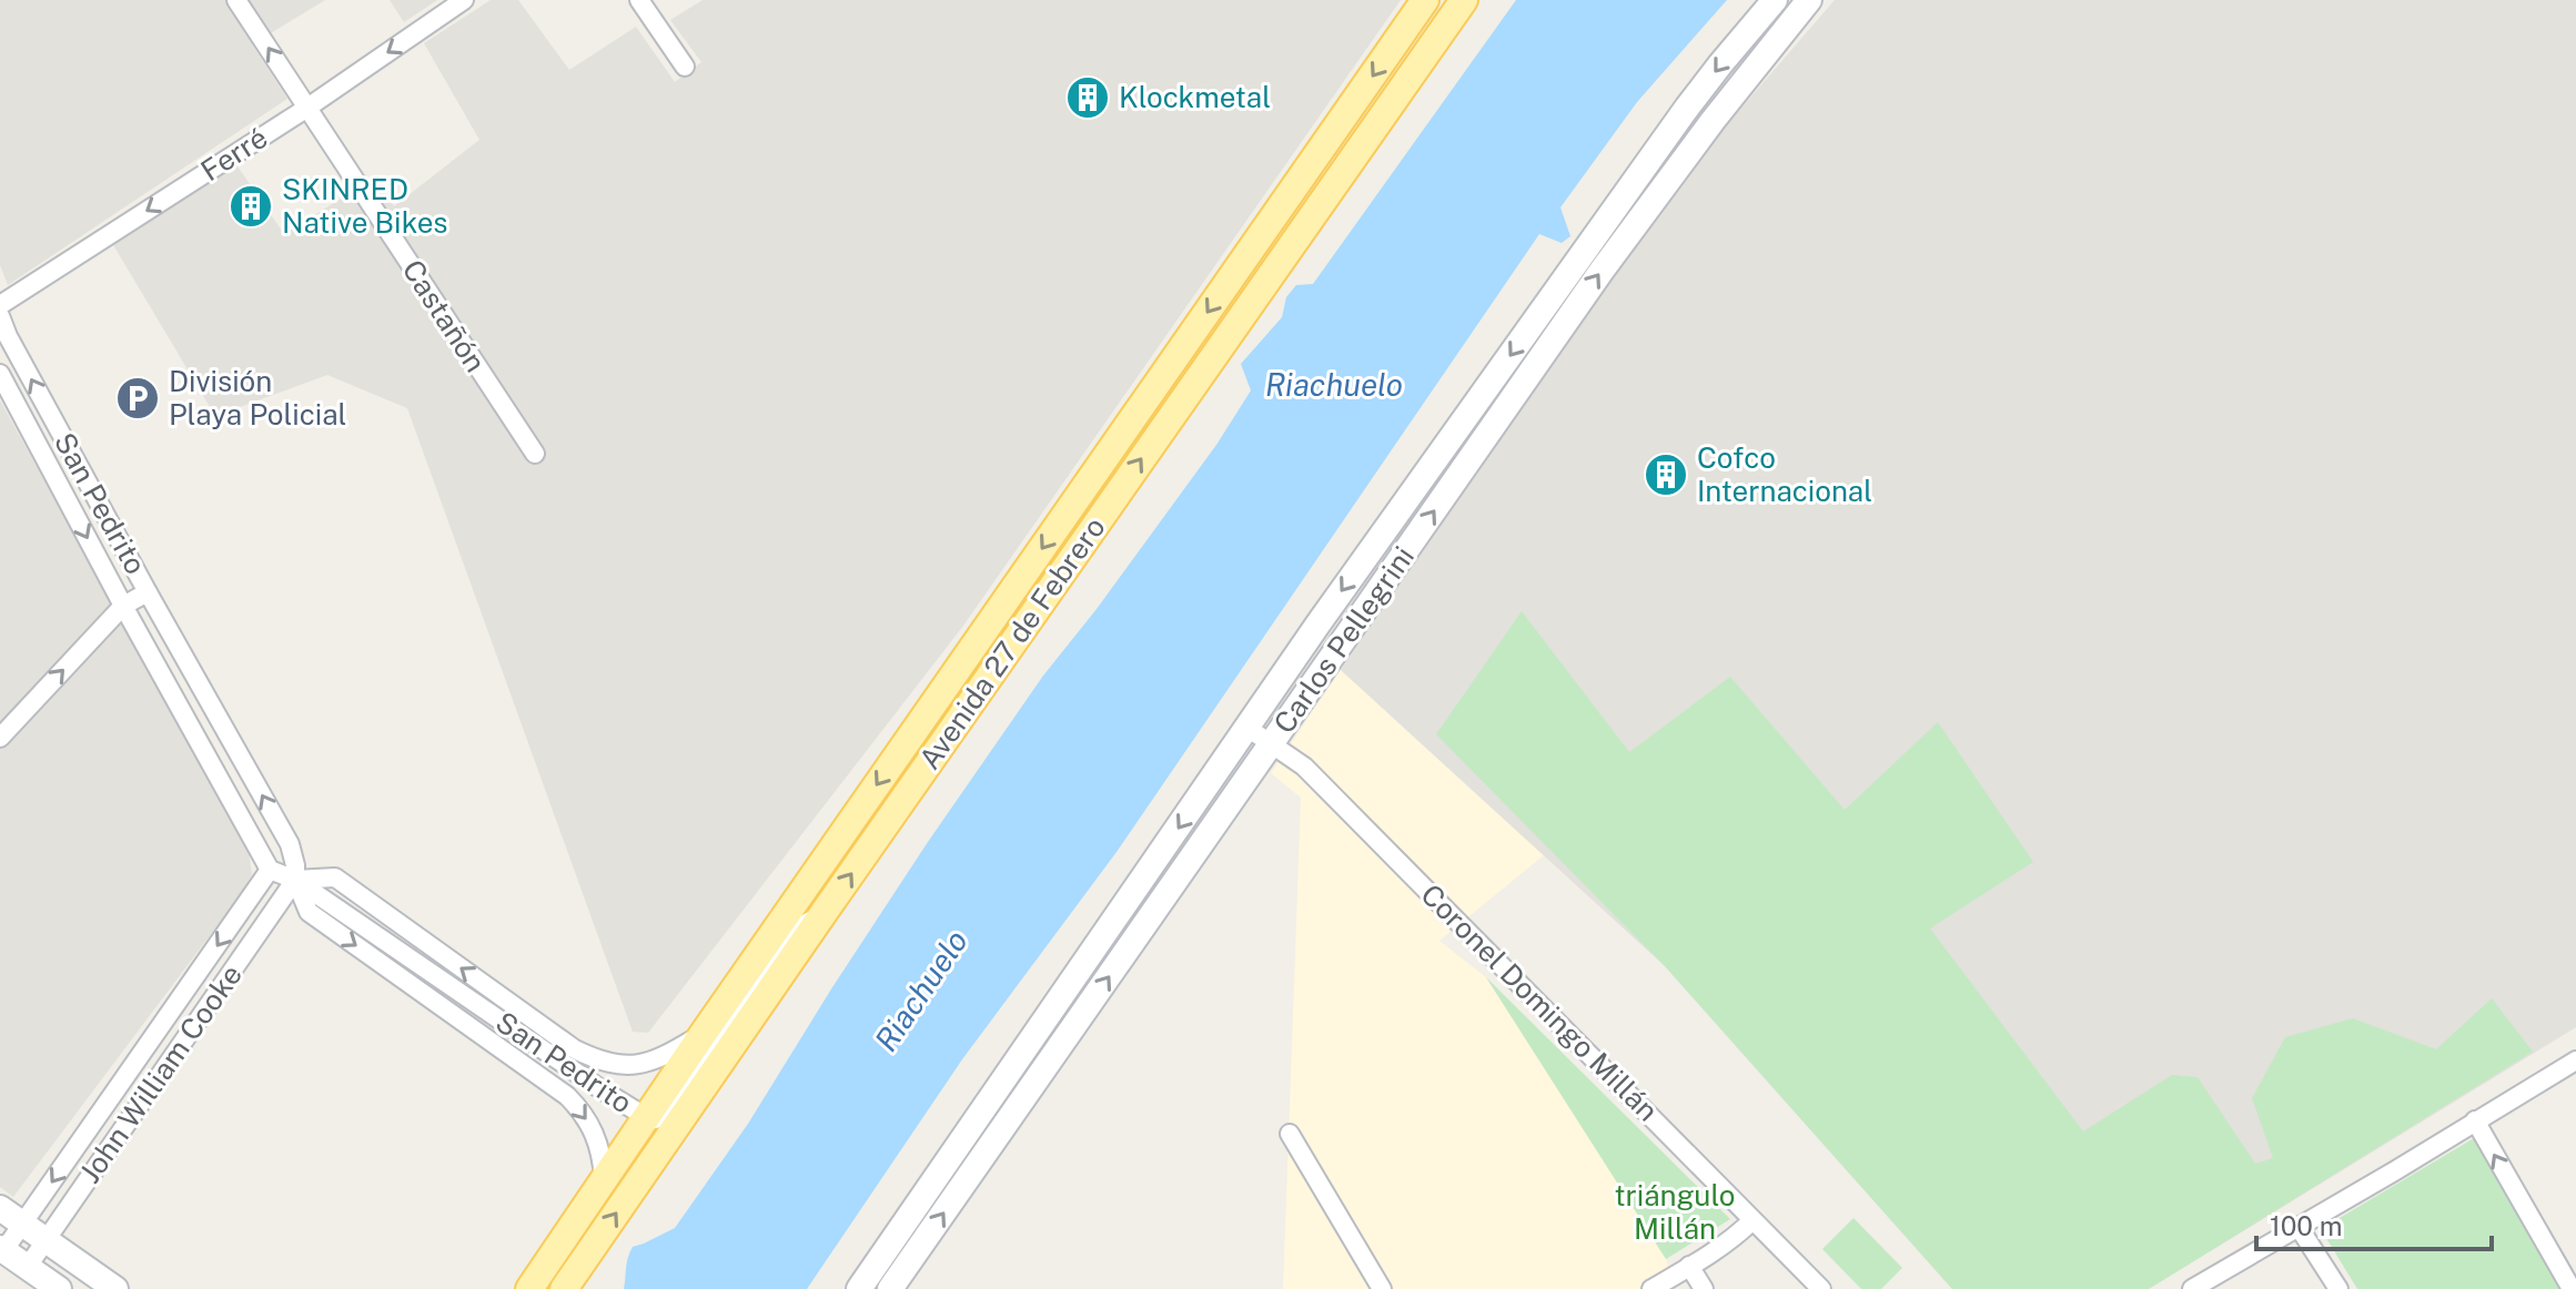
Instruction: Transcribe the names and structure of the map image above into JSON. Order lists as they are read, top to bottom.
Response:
{
  "streets": {
    "main road": ["Carlos Pellegrini", "Avenida 27 de Febrero"],
    "street": [
      "Ferré",
      "Castañón",
      "San Pedrito",
      "Coronel Domingo Millán",
      "John William Cooke"
    ]
  },
  "crossings": [
    ["Ferré", "Castañón"],
    ["San Pedrito", "Avenida 27 de Febrero"],
    ["San Pedrito", "John William Cooke"],
    ["Carlos Pellegrini", "Coronel Domingo Millán"]
  ],
  "one_way": ["Ferré"],
  "water": ["Riachuelo"],
  "parks": ["triángulo Millán"],
  "places": {
    "building": ["Klockmetal", "SKINRED Native Bikes", "Cofco Internacional"],
    "parking": ["División Playa Policial"]
  },
  "scale_bar": "100 m"
}
